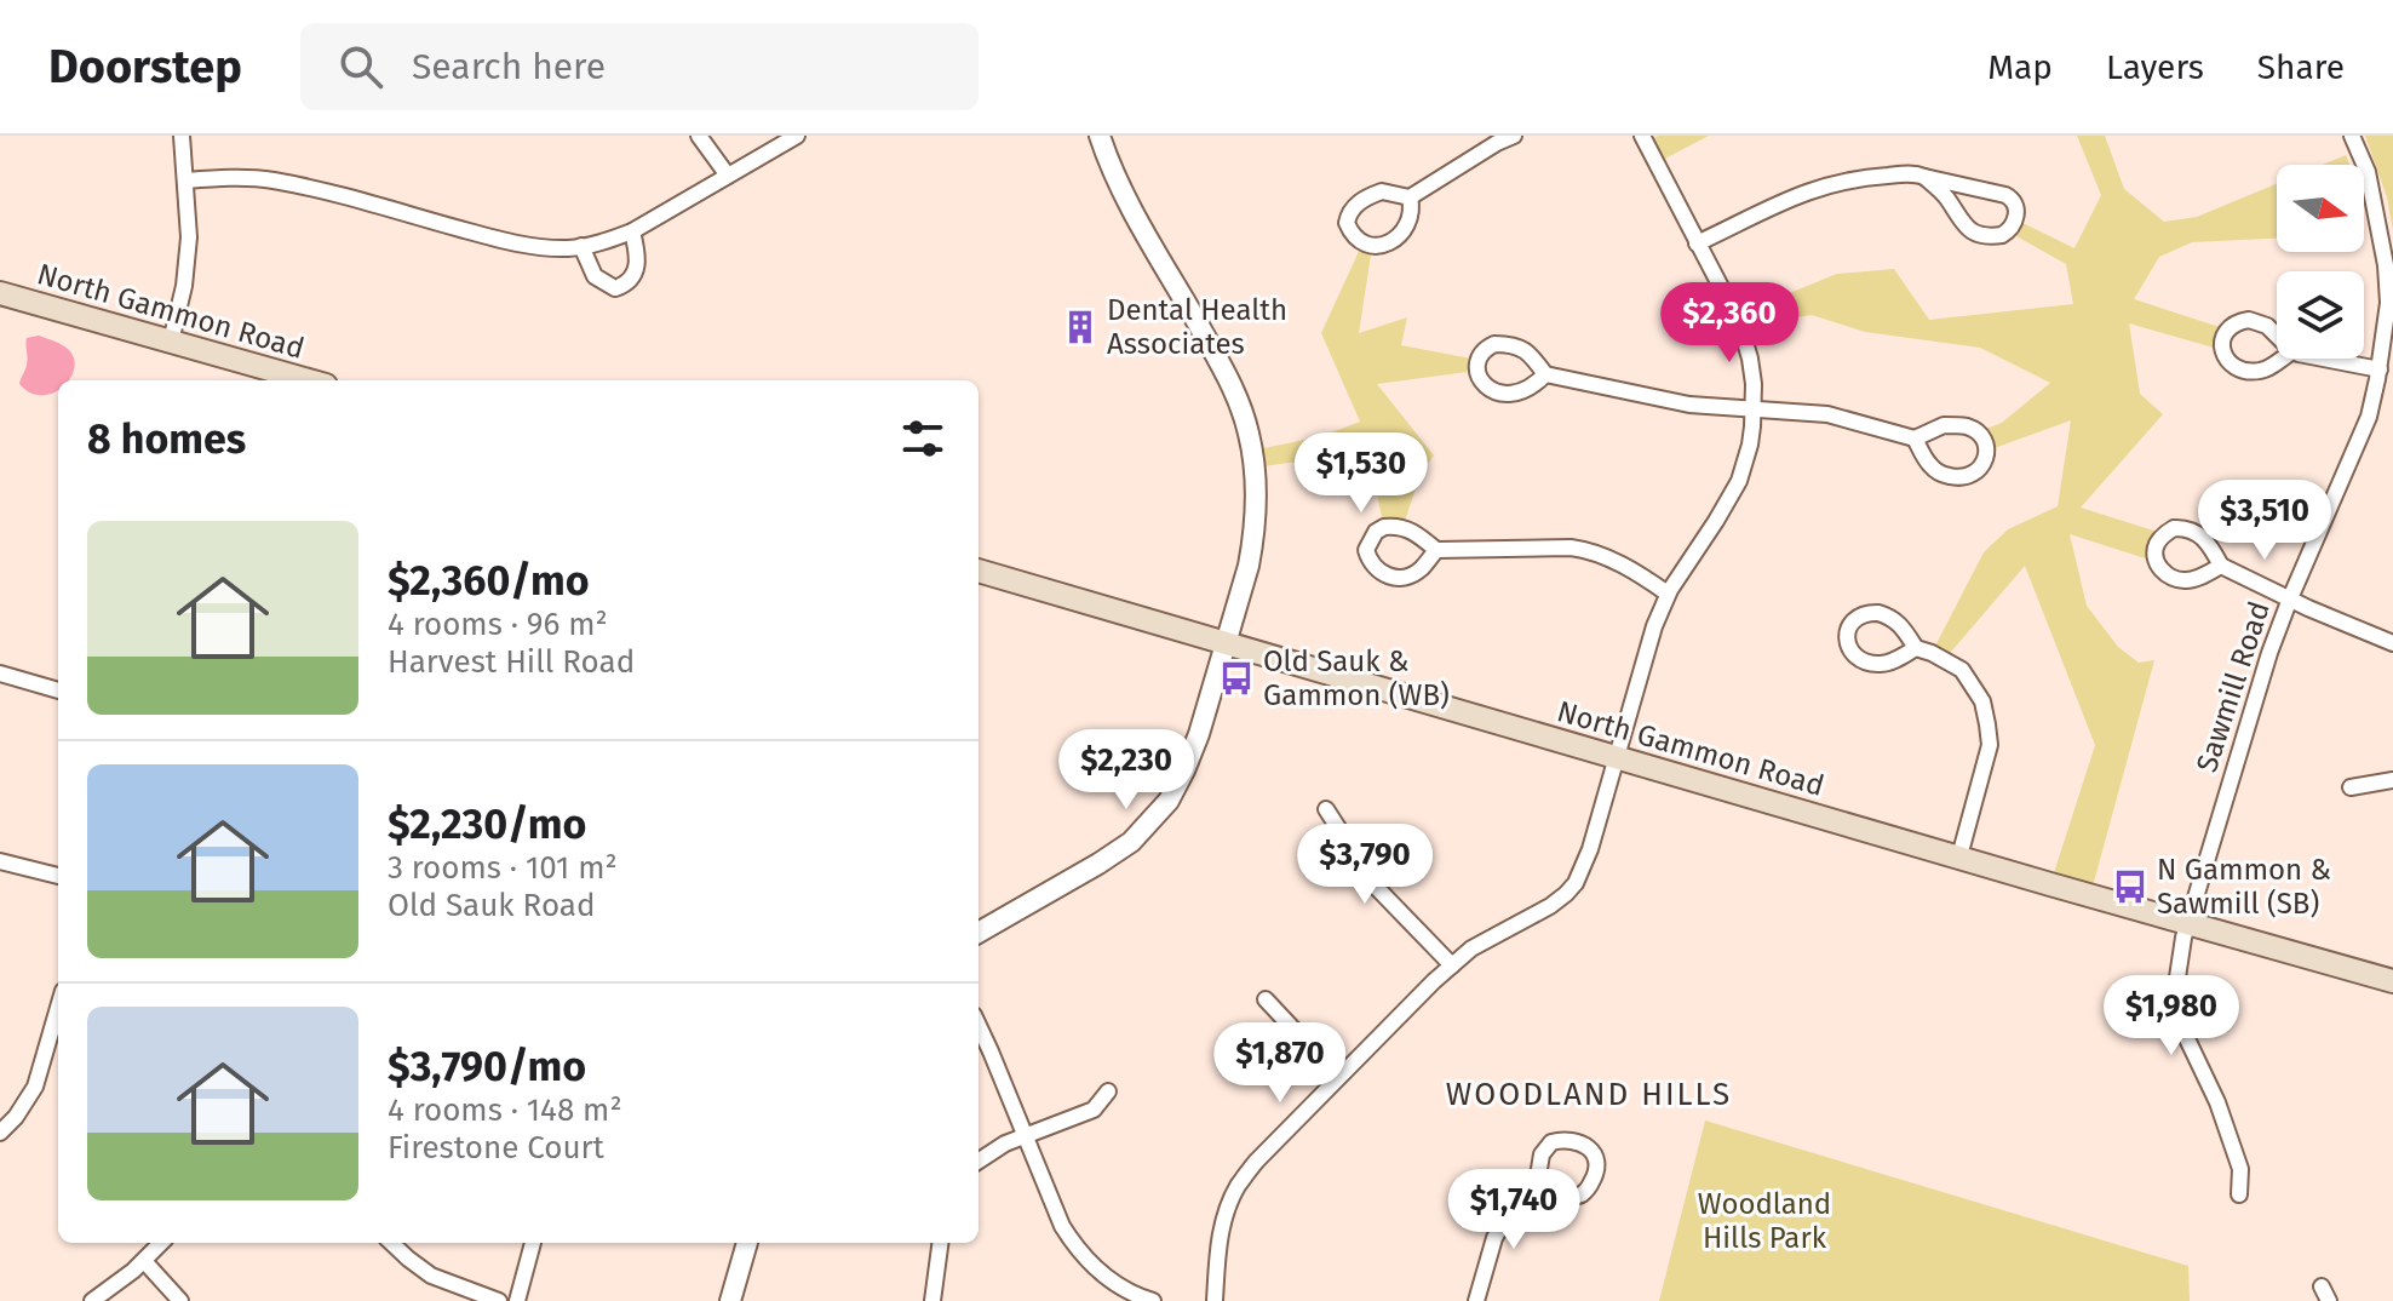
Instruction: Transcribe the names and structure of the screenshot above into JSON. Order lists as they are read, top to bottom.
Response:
{
  "streets": {
    "main road": ["North Gammon Road"],
    "street": ["Sawmill Road"]
  },
  "crossings": [
    ["North Gammon Road", "Sawmill Road"]
  ],
  "districts": ["WOODLAND HILLS"],
  "parks": ["Woodland Hills Park"],
  "places": {
    "building": ["Dental Health Associates"],
    "bus stop": ["Old Sauk & Gammon (WB)", "N Gammon & Sawmill (SB)"]
  },
  "north": "right",
  "page": {
    "header": "Doorstep",
    "search": "Search here",
    "nav": ["Map", "Layers", "Share"],
    "price": [
      "$2,360",
      "$1,530",
      "$3,510",
      "$2,230",
      "$3,790",
      "$1,980",
      "$1,870",
      "$1,740"
    ],
    "heading": "8 homes",
    "list": [
      {
        "name": "$2,360/mo",
        "note": "4 rooms · 96 m² · Harvest Hill Road"
      },
      {
        "name": "$2,230/mo",
        "note": "3 rooms · 101 m² · Old Sauk Road"
      },
      {
        "name": "$3,790/mo",
        "note": "4 rooms · 148 m² · Firestone Court"
      }
    ]
  }
}
